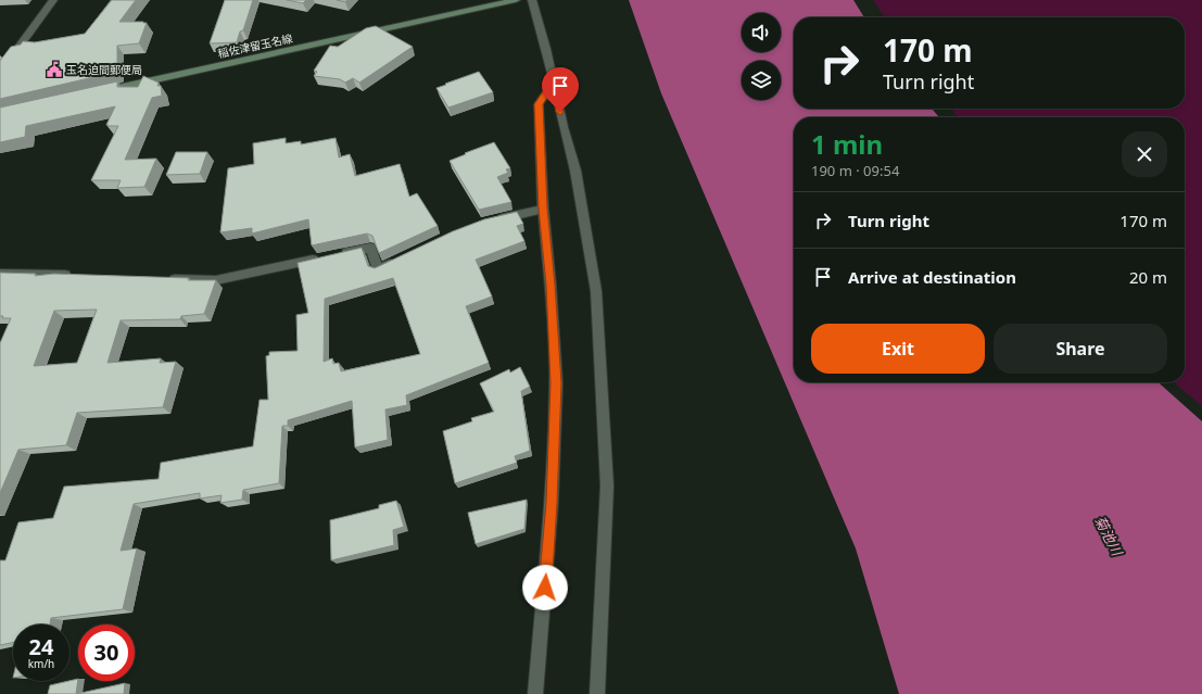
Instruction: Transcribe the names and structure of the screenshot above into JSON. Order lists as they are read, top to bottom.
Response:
{
  "streets": {
    "main road": ["稲佐津留玉名線"]
  },
  "water": ["菊池川"],
  "places": {
    "public building": ["玉名迫間郵便局"]
  },
  "page": {
    "turn": ["170 m", "Turn right"],
    "heading": ["1 min", "190 m · 09:54"],
    "list": [
      {
        "name": "Turn right",
        "value": "170 m"
      },
      {
        "name": "Arrive at destination",
        "value": "20 m"
      }
    ],
    "buttons": ["Exit", "Share"],
    "speed": "24 km/h",
    "limit": "30"
  }
}
